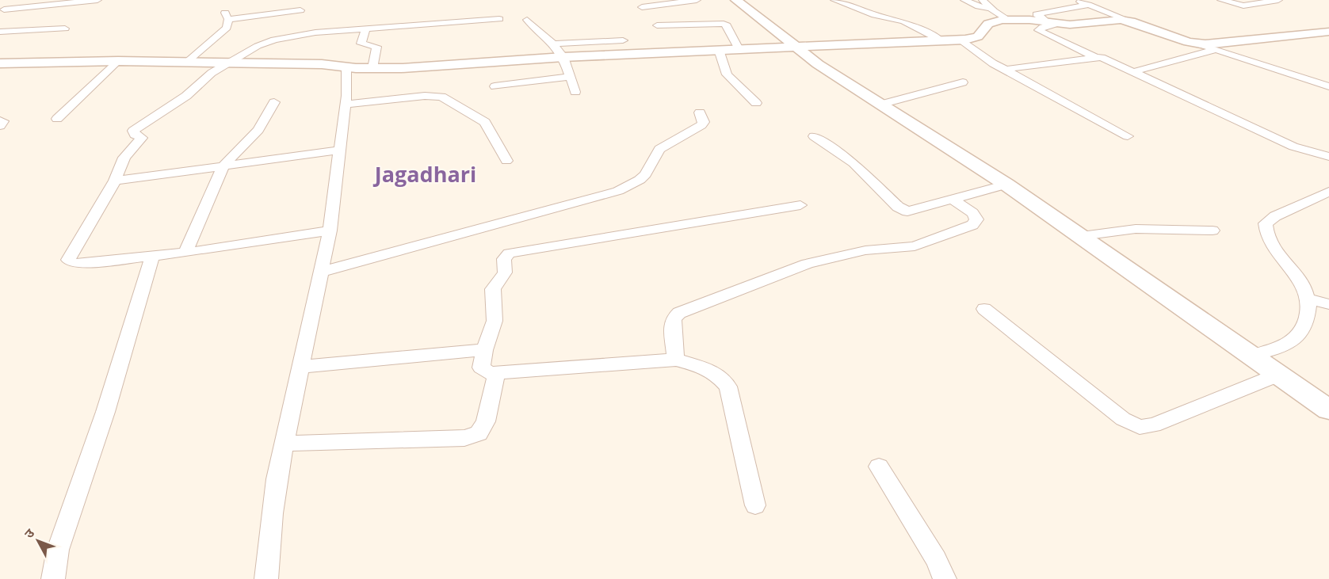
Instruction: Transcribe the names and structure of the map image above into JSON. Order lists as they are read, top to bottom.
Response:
{
  "districts": ["Jagadhari"],
  "north": "top left"
}
